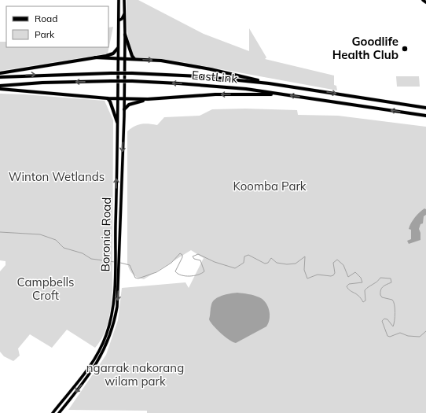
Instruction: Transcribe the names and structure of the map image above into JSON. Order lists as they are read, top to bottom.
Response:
{
  "streets": {
    "highway": ["EastLink"],
    "main road": ["Boronia Road"]
  },
  "parks": [
    "Winton Wetlands",
    "Koomba Park",
    "Campbells Croft",
    "ngarrak nakorang wilam park"
  ],
  "places": ["Goodlife Health Club"],
  "legend": ["Road", "Park"]
}
